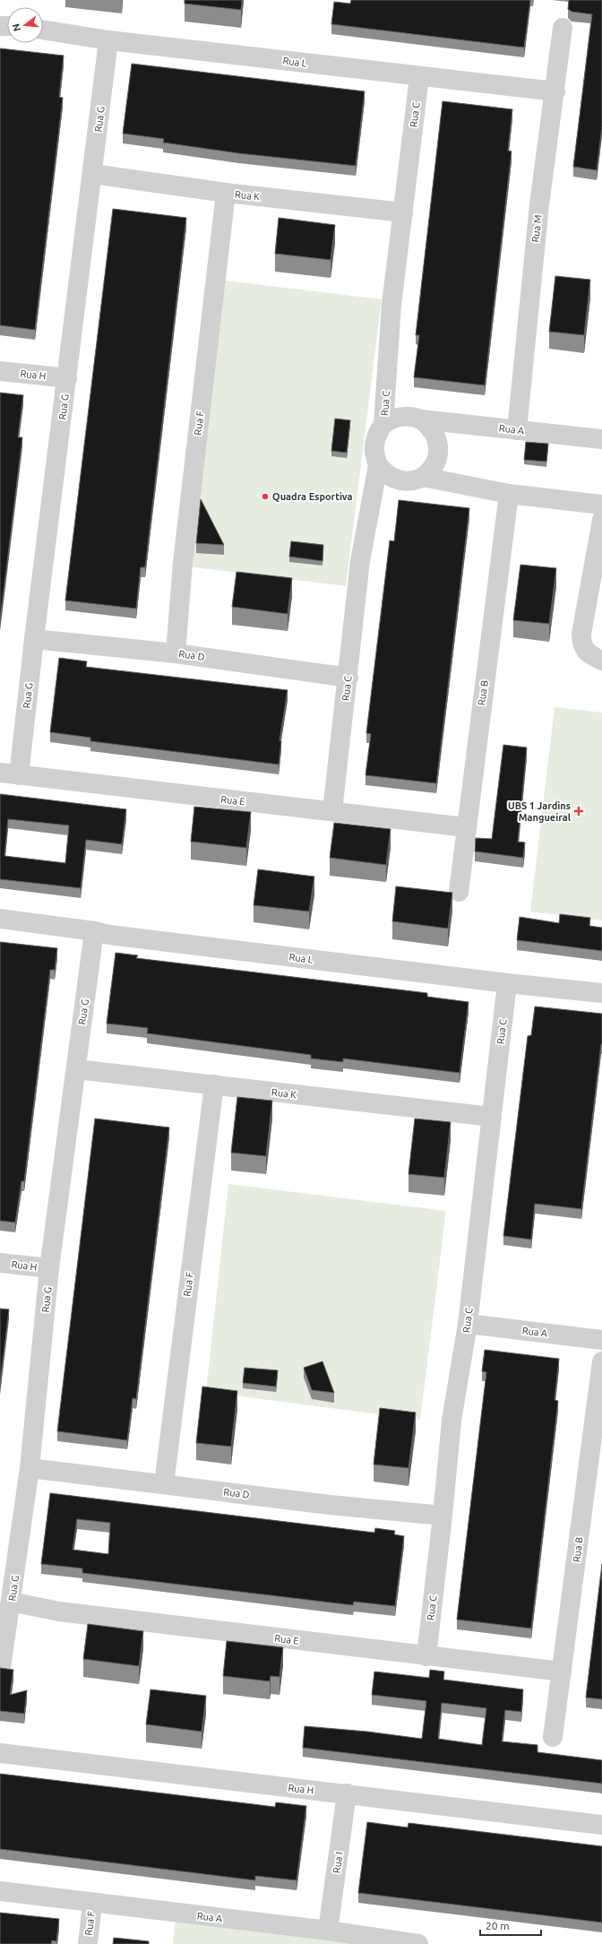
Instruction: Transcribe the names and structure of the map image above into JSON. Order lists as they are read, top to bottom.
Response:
{
  "streets": {
    "street": [
      "Rua L",
      "Rua C",
      "Rua G",
      "Rua K",
      "Rua M",
      "Rua H",
      "Rua F",
      "Rua A",
      "Rua D",
      "Rua B",
      "Rua E",
      "Rua I"
    ]
  },
  "crossings": [
    ["Rua L", "Rua C"],
    ["Rua L", "Rua G"],
    ["Rua L", "Rua M"],
    ["Rua C", "Rua K"],
    ["Rua C", "Rua A"],
    ["Rua C", "Rua D"],
    ["Rua C", "Rua E"],
    ["Rua G", "Rua K"],
    ["Rua G", "Rua H"],
    ["Rua G", "Rua D"],
    ["Rua G", "Rua E"],
    ["Rua K", "Rua F"],
    ["Rua M", "Rua A"],
    ["Rua H", "Rua I"],
    ["Rua F", "Rua A"],
    ["Rua F", "Rua D"],
    ["Rua A", "Rua I"],
    ["Rua B", "Rua E"]
  ],
  "places": {
    "other": ["Quadra Esportiva"],
    "health": ["UBS 1 Jardins Mangueiral"]
  },
  "scale_bar": "20 m",
  "north": "left"
}
